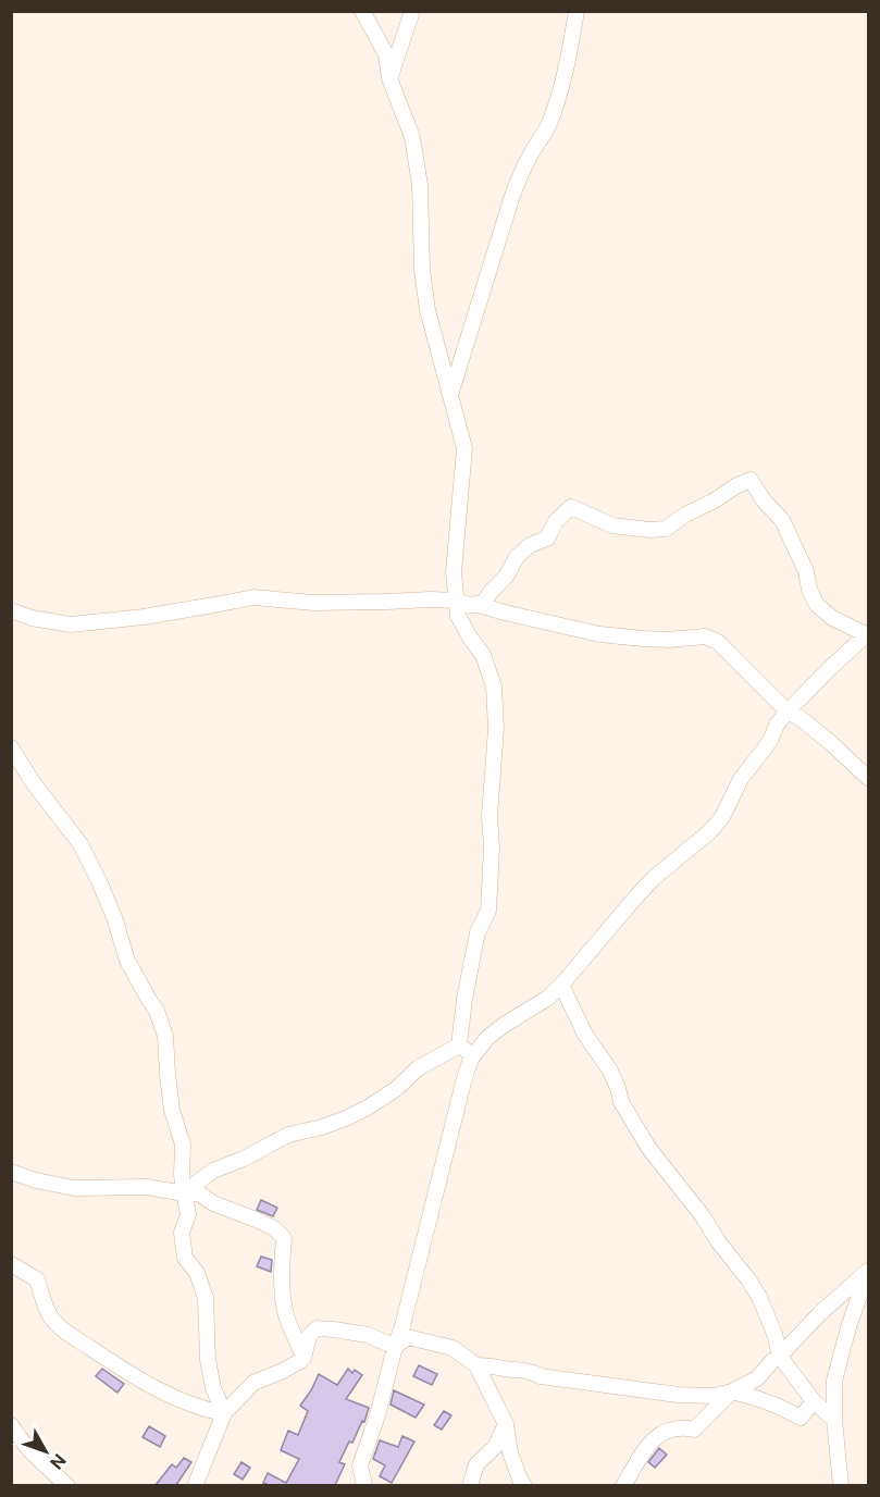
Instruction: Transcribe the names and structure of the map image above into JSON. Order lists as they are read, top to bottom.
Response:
{
  "north": "bottom right"
}
